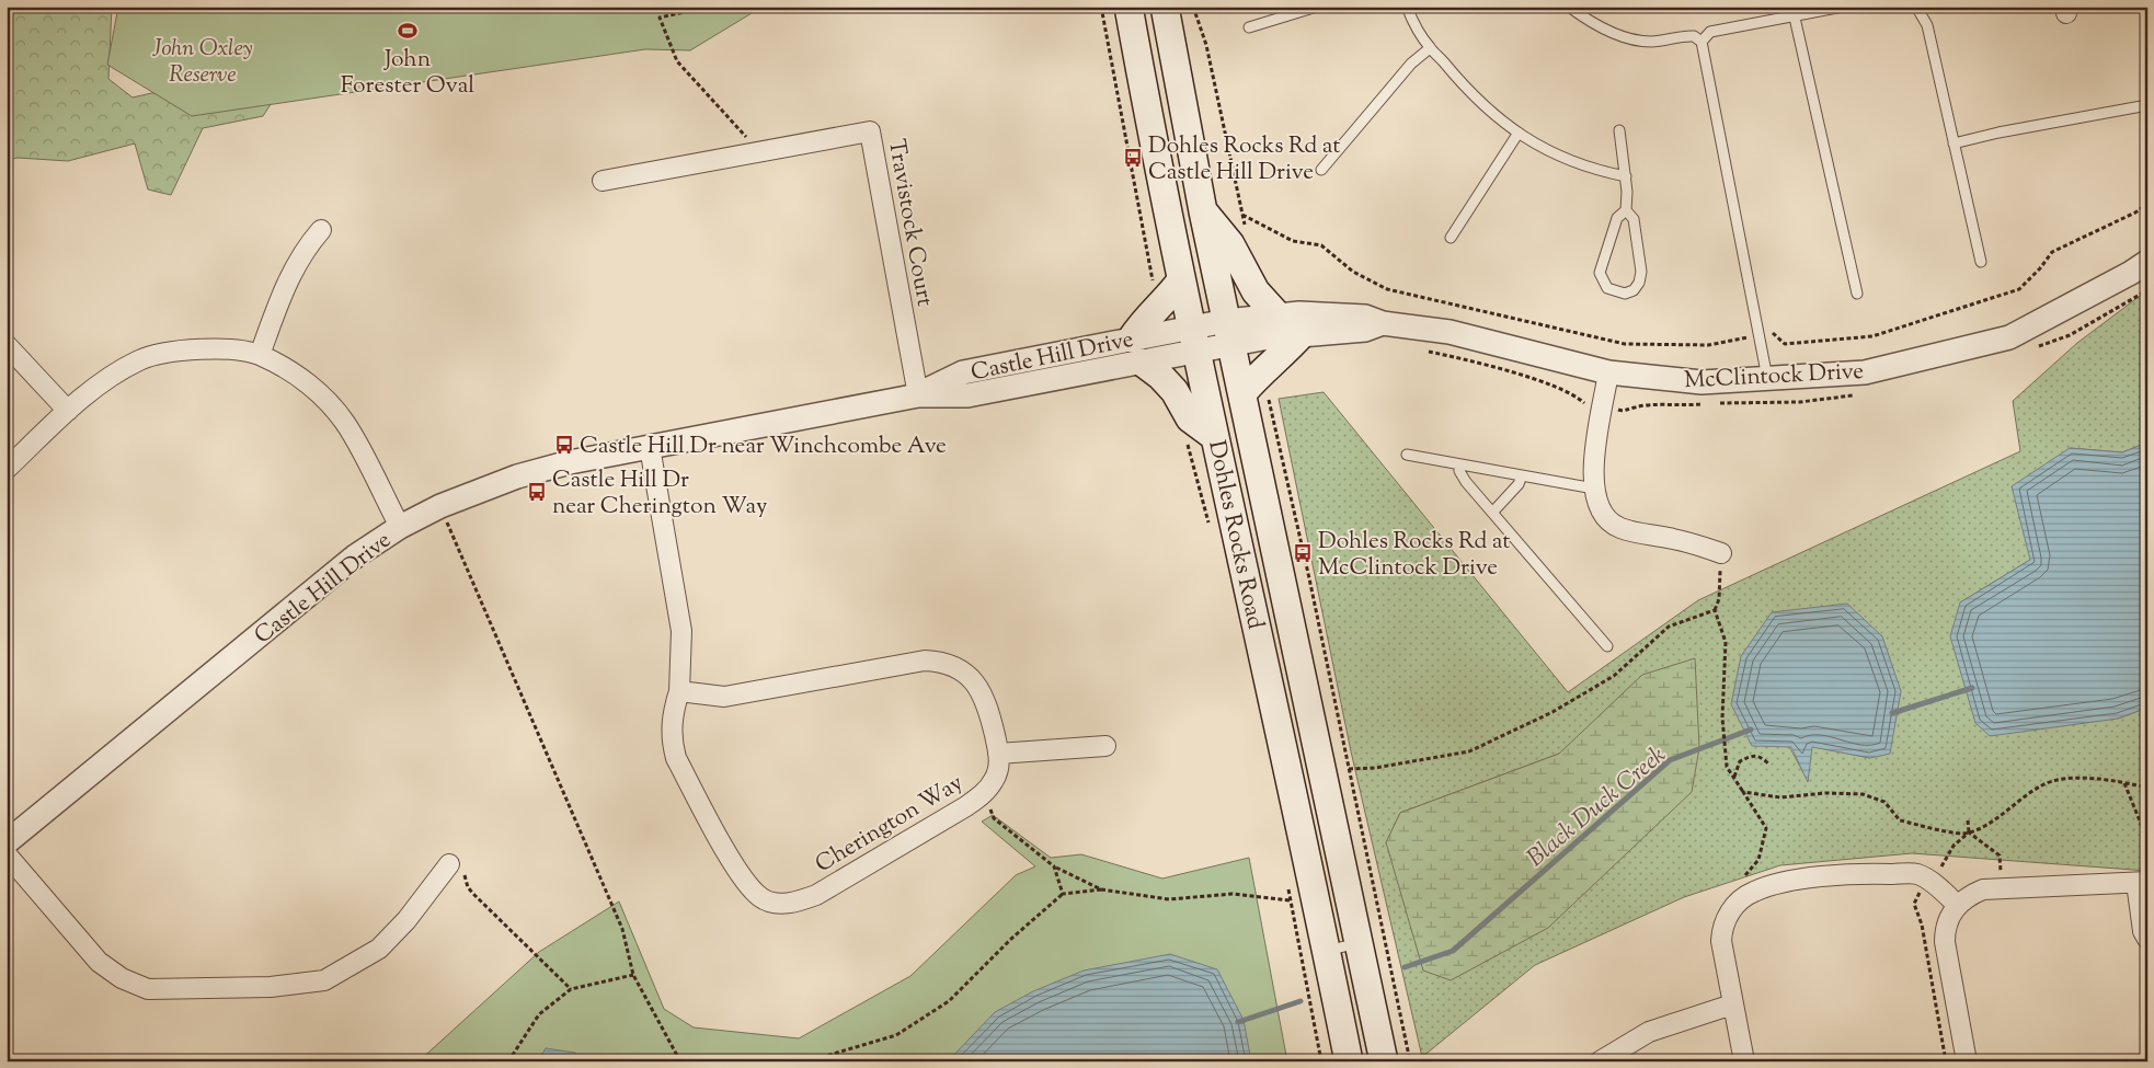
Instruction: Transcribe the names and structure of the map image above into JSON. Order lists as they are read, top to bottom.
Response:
{
  "streets": {
    "main road": ["Dohles Rocks Road"],
    "street": [
      "Travistock Court",
      "Castle Hill Drive",
      "McClintock Drive",
      "Cherington Way"
    ]
  },
  "crossings": [
    ["Travistock Court", "Castle Hill Drive"],
    ["Castle Hill Drive", "McClintock Drive"],
    ["Castle Hill Drive", "Dohles Rocks Road"],
    ["Castle Hill Drive", "Cherington Way"],
    ["McClintock Drive", "Dohles Rocks Road"]
  ],
  "water": ["Black Duck Creek"],
  "parks": ["John Oxley Reserve"],
  "places": {
    "sports": ["John Forester Oval"],
    "bus stop": [
      "Dohles Rocks Rd at Castle Hill Drive",
      "Castle Hill Dr near Winchcombe Ave",
      "Castle Hill Dr near Cherington Way",
      "Dohles Rocks Rd at McClintock Drive"
    ]
  }
}
